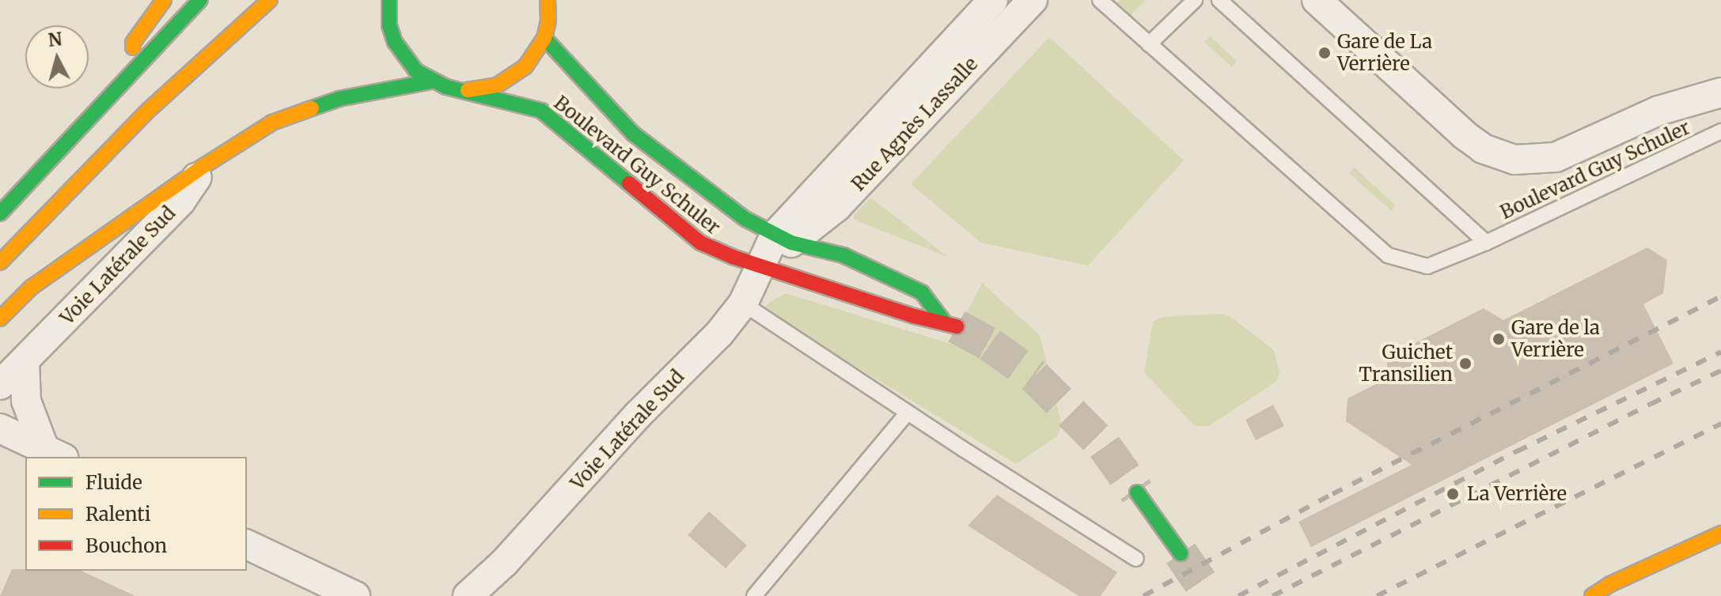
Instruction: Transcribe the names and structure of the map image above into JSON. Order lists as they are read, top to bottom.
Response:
{
  "streets": {
    "street": ["Rue Agnès Lassalle", "Boulevard Guy Schuler", "Voie Latérale Sud"]
  },
  "crossings": [
    ["Rue Agnès Lassalle", "Boulevard Guy Schuler"],
    ["Rue Agnès Lassalle", "Voie Latérale Sud"],
    ["Boulevard Guy Schuler", "Voie Latérale Sud"]
  ],
  "places": [
    "Gare de La Verrière",
    "Gare de la Verrière",
    "Guichet Transilien",
    "La Verrière"
  ],
  "legend": ["Fluide", "Ralenti", "Bouchon"],
  "north": "top"
}
